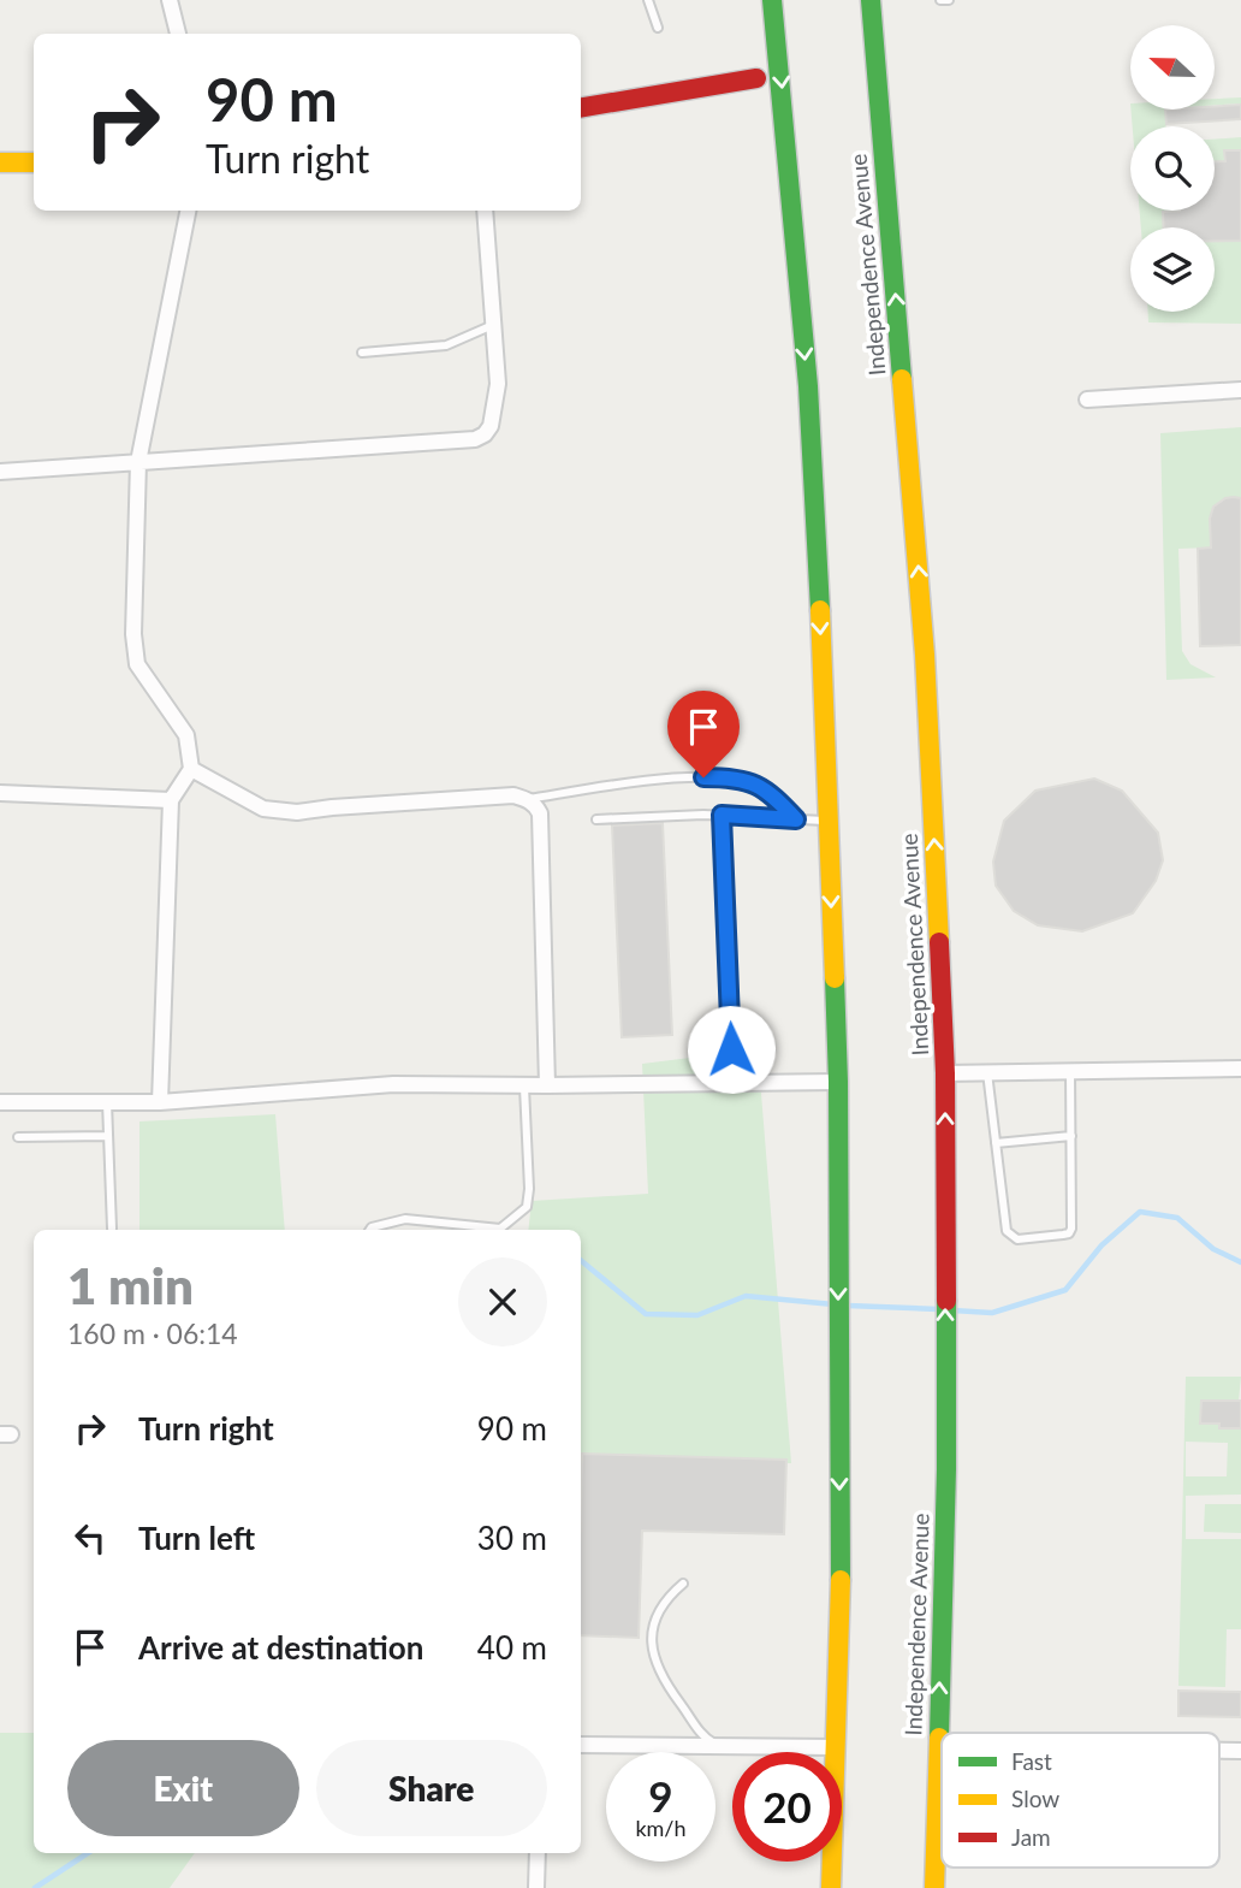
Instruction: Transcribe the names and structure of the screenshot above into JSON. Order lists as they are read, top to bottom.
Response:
{
  "streets": {
    "main road": ["Independence Avenue"]
  },
  "legend": ["Fast", "Slow", "Jam"],
  "north": "left",
  "page": {
    "turn": ["90 m", "Turn right"],
    "heading": ["1 min", "160 m · 06:14"],
    "list": [
      {
        "name": "Turn right",
        "value": "90 m"
      },
      {
        "name": "Turn left",
        "value": "30 m"
      },
      {
        "name": "Arrive at destination",
        "value": "40 m"
      }
    ],
    "buttons": ["Exit", "Share"],
    "speed": "9 km/h",
    "limit": "20"
  }
}
